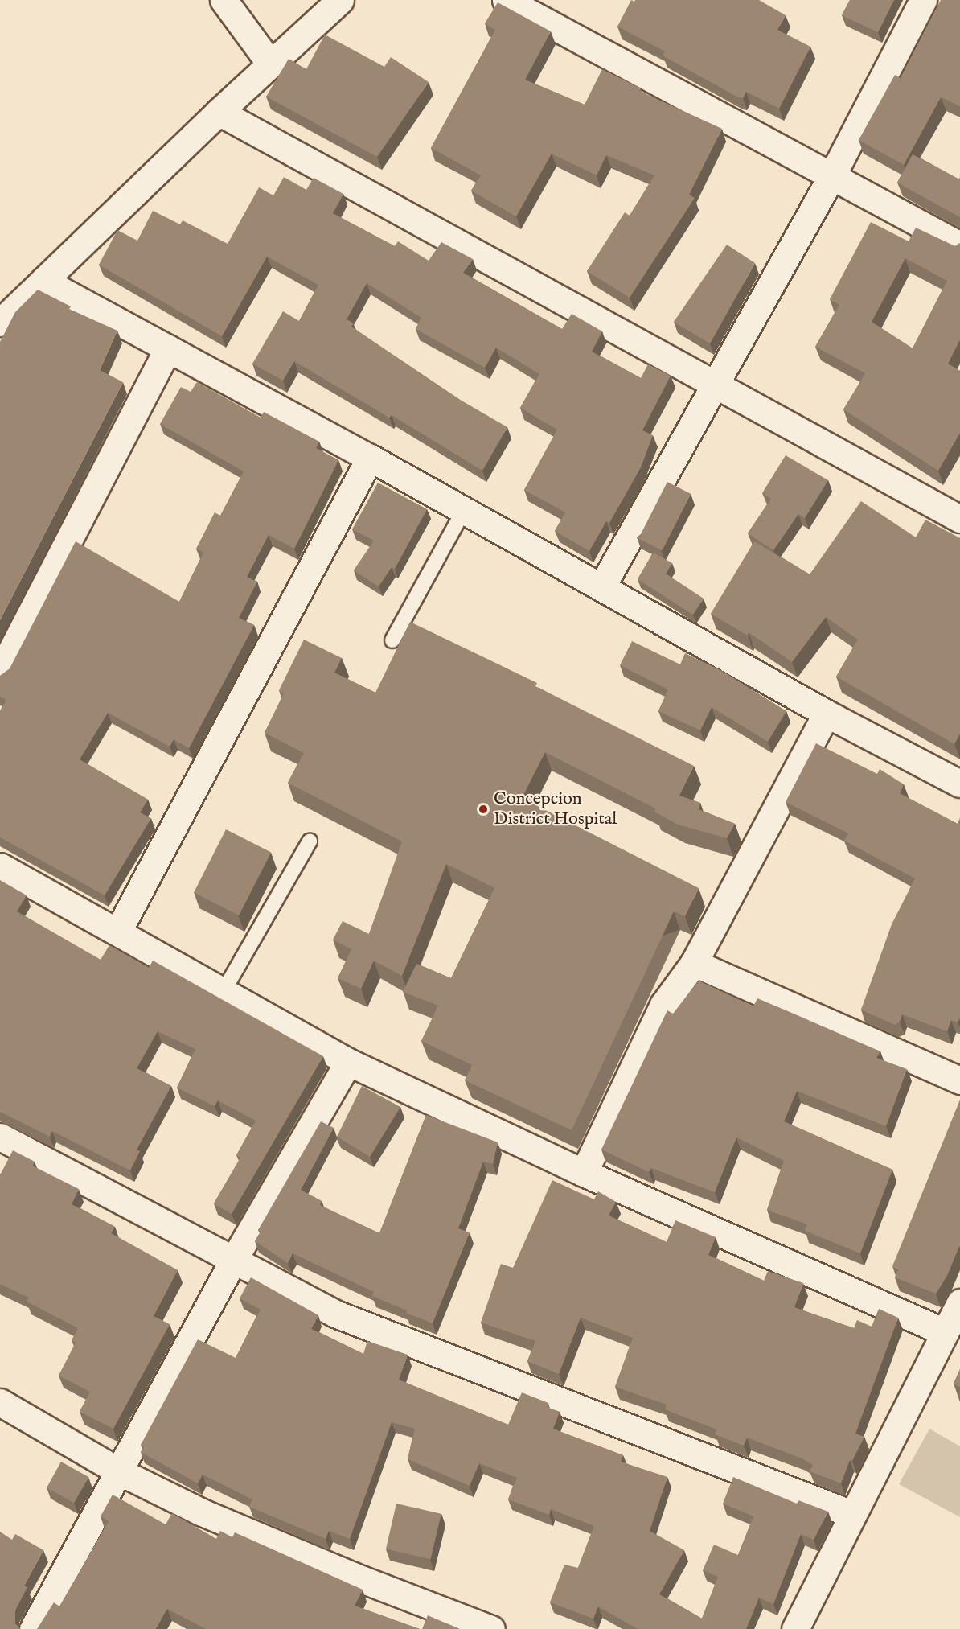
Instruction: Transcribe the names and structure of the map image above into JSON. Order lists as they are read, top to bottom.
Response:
{
  "places": ["Concepcion District Hospital"]
}
